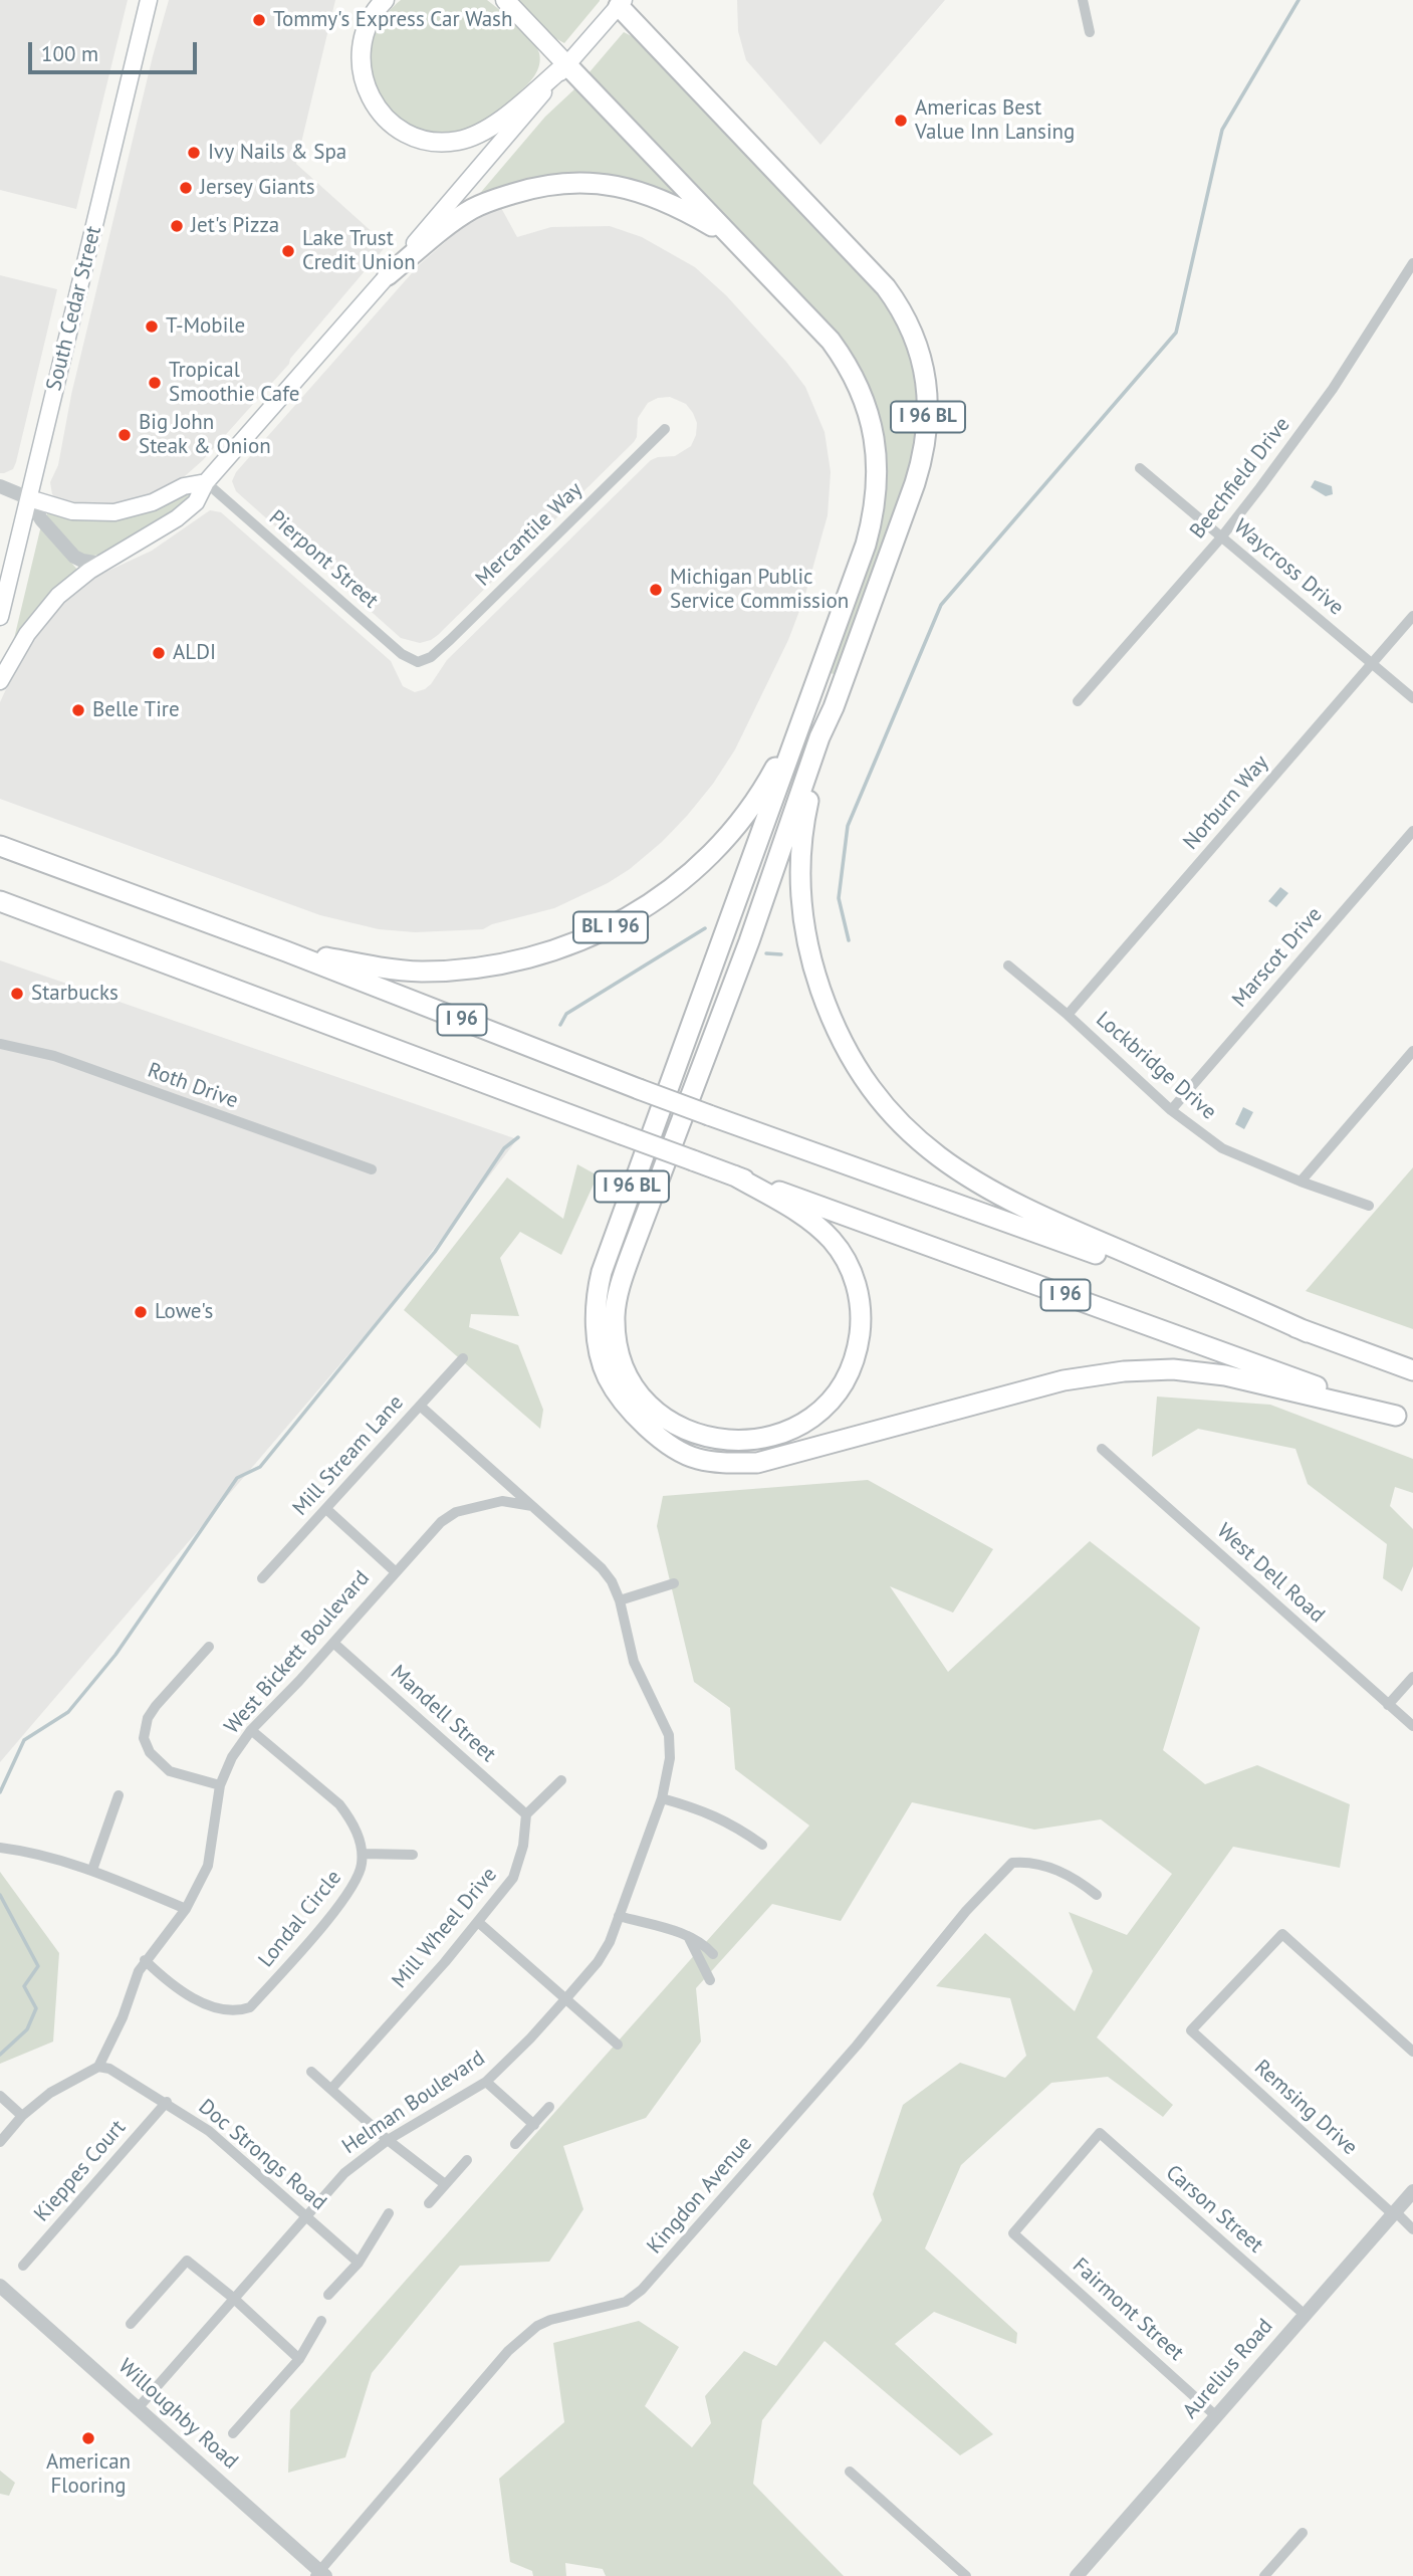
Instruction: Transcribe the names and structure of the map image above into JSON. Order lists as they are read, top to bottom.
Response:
{
  "streets": {
    "highway": ["I 96 BL", "BL I 96", "I 96"],
    "main road": ["South Cedar Street"],
    "street": [
      "Beechfield Drive",
      "Mercantile Way",
      "Pierpont Street",
      "Waycross Drive",
      "Norburn Way",
      "Marscot Drive",
      "Lockbridge Drive",
      "Roth Drive",
      "Mill Stream Lane",
      "West Dell Road",
      "West Bickett Boulevard",
      "Mandell Street",
      "Londal Circle",
      "Mill Wheel Drive",
      "Helman Boulevard",
      "Remsing Drive",
      "Doc Strongs Road",
      "Kieppes Court",
      "Kingdon Avenue",
      "Carson Street",
      "Fairmont Street",
      "Aurelius Road",
      "Willoughby Road"
    ]
  },
  "crossings": [
    ["I 96 BL", "BL I 96"],
    ["I 96 BL", "I 96"],
    ["Beechfield Drive", "Waycross Drive"],
    ["Mercantile Way", "Pierpont Street"],
    ["Waycross Drive", "Norburn Way"],
    ["Norburn Way", "Lockbridge Drive"],
    ["BL I 96", "I 96"],
    ["Marscot Drive", "Lockbridge Drive"],
    ["West Bickett Boulevard", "Mandell Street"],
    ["West Bickett Boulevard", "Londal Circle"],
    ["West Bickett Boulevard", "Doc Strongs Road"],
    ["Mandell Street", "Mill Wheel Drive"],
    ["Helman Boulevard", "Doc Strongs Road"],
    ["Helman Boulevard", "Willoughby Road"],
    ["Remsing Drive", "Aurelius Road"],
    ["Doc Strongs Road", "Kieppes Court"],
    ["Kingdon Avenue", "Willoughby Road"],
    ["Carson Street", "Fairmont Street"],
    ["Carson Street", "Aurelius Road"],
    ["Fairmont Street", "Aurelius Road"]
  ],
  "places": [
    "Tommy's Express Car Wash",
    "Americas Best Value Inn Lansing",
    "Ivy Nails & Spa",
    "Jersey Giants",
    "Jet's Pizza",
    "Lake Trust Credit Union",
    "T-Mobile",
    "Tropical Smoothie Cafe",
    "Big John Steak & Onion",
    "Michigan Public Service Commission",
    "ALDI",
    "Belle Tire",
    "Starbucks",
    "Lowe's",
    "American Flooring"
  ],
  "scale_bar": "100 m"
}
